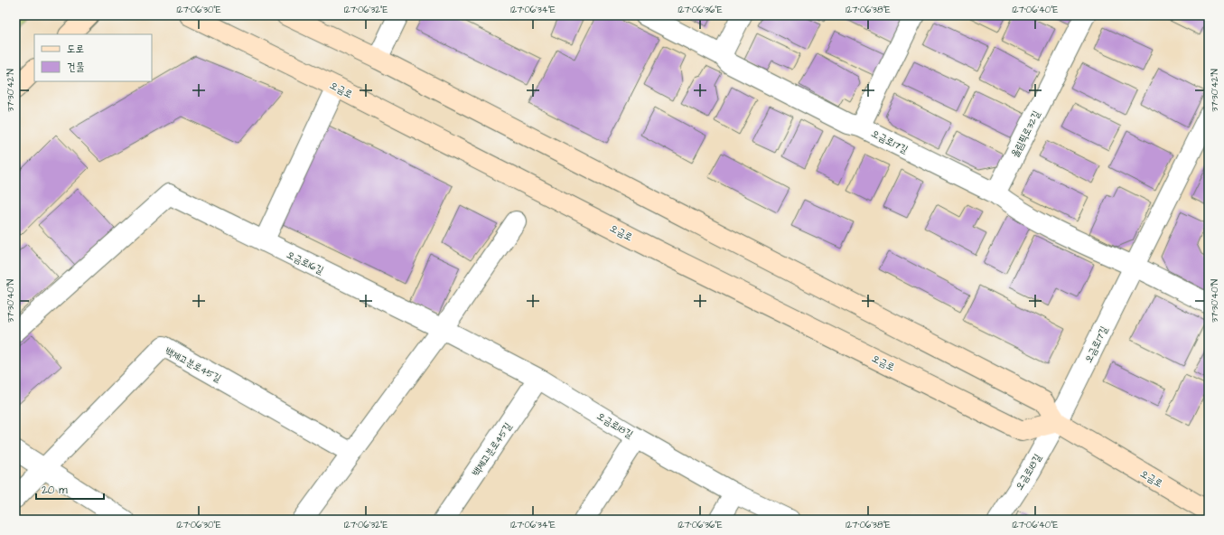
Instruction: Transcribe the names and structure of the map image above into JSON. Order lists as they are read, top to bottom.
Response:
{
  "streets": {
    "main road": ["오금로"],
    "street": [
      "올림픽로32길",
      "오금로17길",
      "오금로16길",
      "백제고분로45길",
      "오금로18길"
    ]
  },
  "crossings": [
    ["오금로", "오금로17길"],
    ["오금로", "오금로18길"],
    ["올림픽로32길", "오금로17길"],
    ["오금로17길", "오금로18길"],
    ["오금로16길", "오금로18길"],
    ["백제고분로45길", "오금로18길"]
  ],
  "legend": ["도로", "건물"],
  "scale_bar": "20 m",
  "coordinates": [
    "127°06'30\"E",
    "127°06'32\"E",
    "127°06'34\"E",
    "127°06'36\"E",
    "127°06'38\"E",
    "127°06'40\"E",
    "37°30'42\"N",
    "37°30'40\"N"
  ]
}
